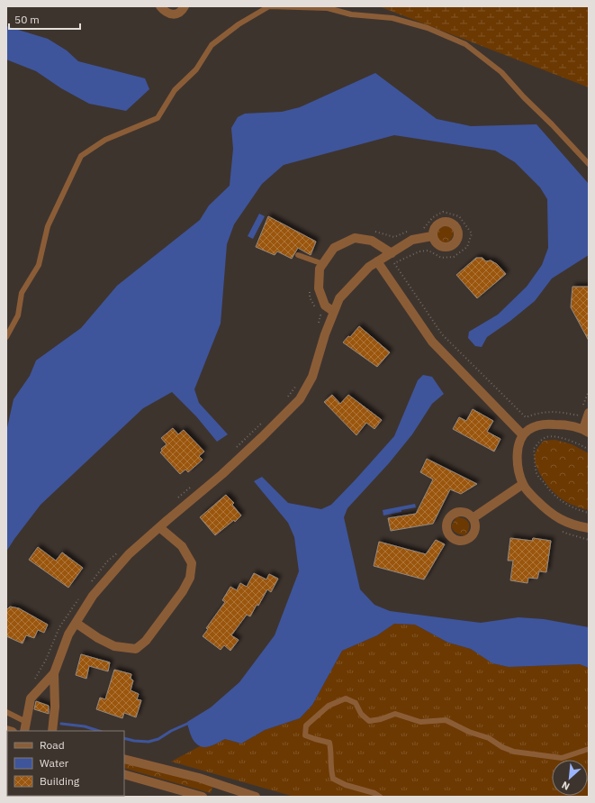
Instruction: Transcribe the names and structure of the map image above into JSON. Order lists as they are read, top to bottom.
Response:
{
  "legend": ["Road", "Water", "Building"],
  "scale_bar": "50 m",
  "north": "bottom left"
}
